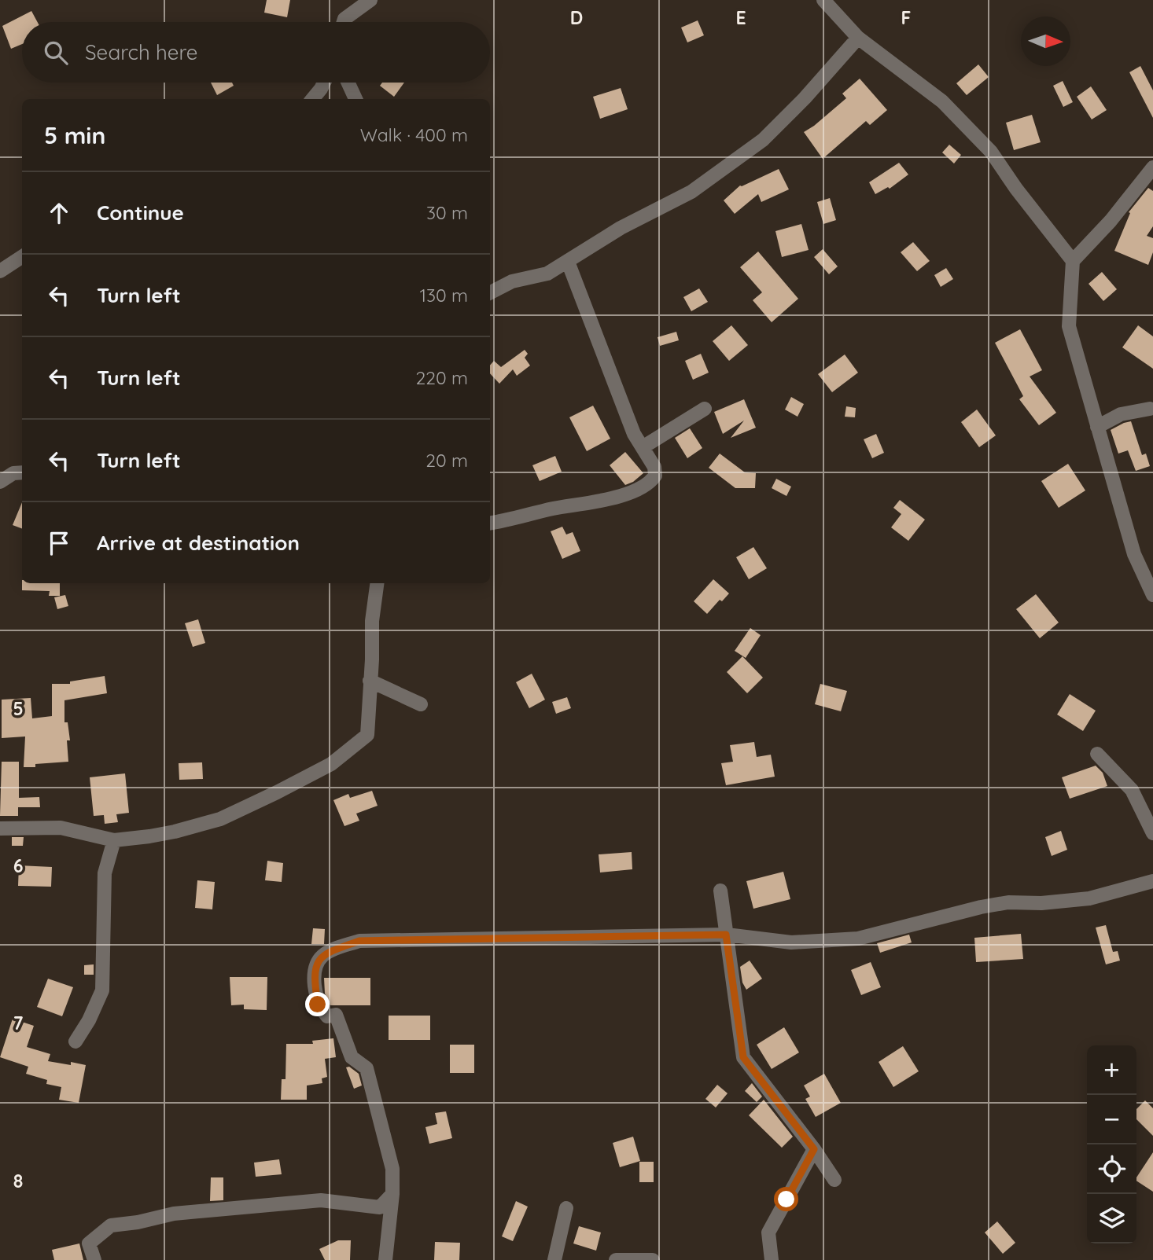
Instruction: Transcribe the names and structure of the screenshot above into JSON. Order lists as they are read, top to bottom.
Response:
{
  "north": "right",
  "page": {
    "search": "Search here",
    "heading": ["5 min", "Walk · 400 m"],
    "list": [
      ["Continue", "30 m"],
      ["Turn left", "130 m"],
      ["Turn left", "220 m"],
      ["Turn left", "20 m"],
      "Arrive at destination"
    ],
    "map_buttons": ["+", "−"]
  },
  "grid": {
    "columns": ["D", "E", "F"],
    "rows": [
      "5",
      "6",
      "7",
      "8"
    ]
  }
}
